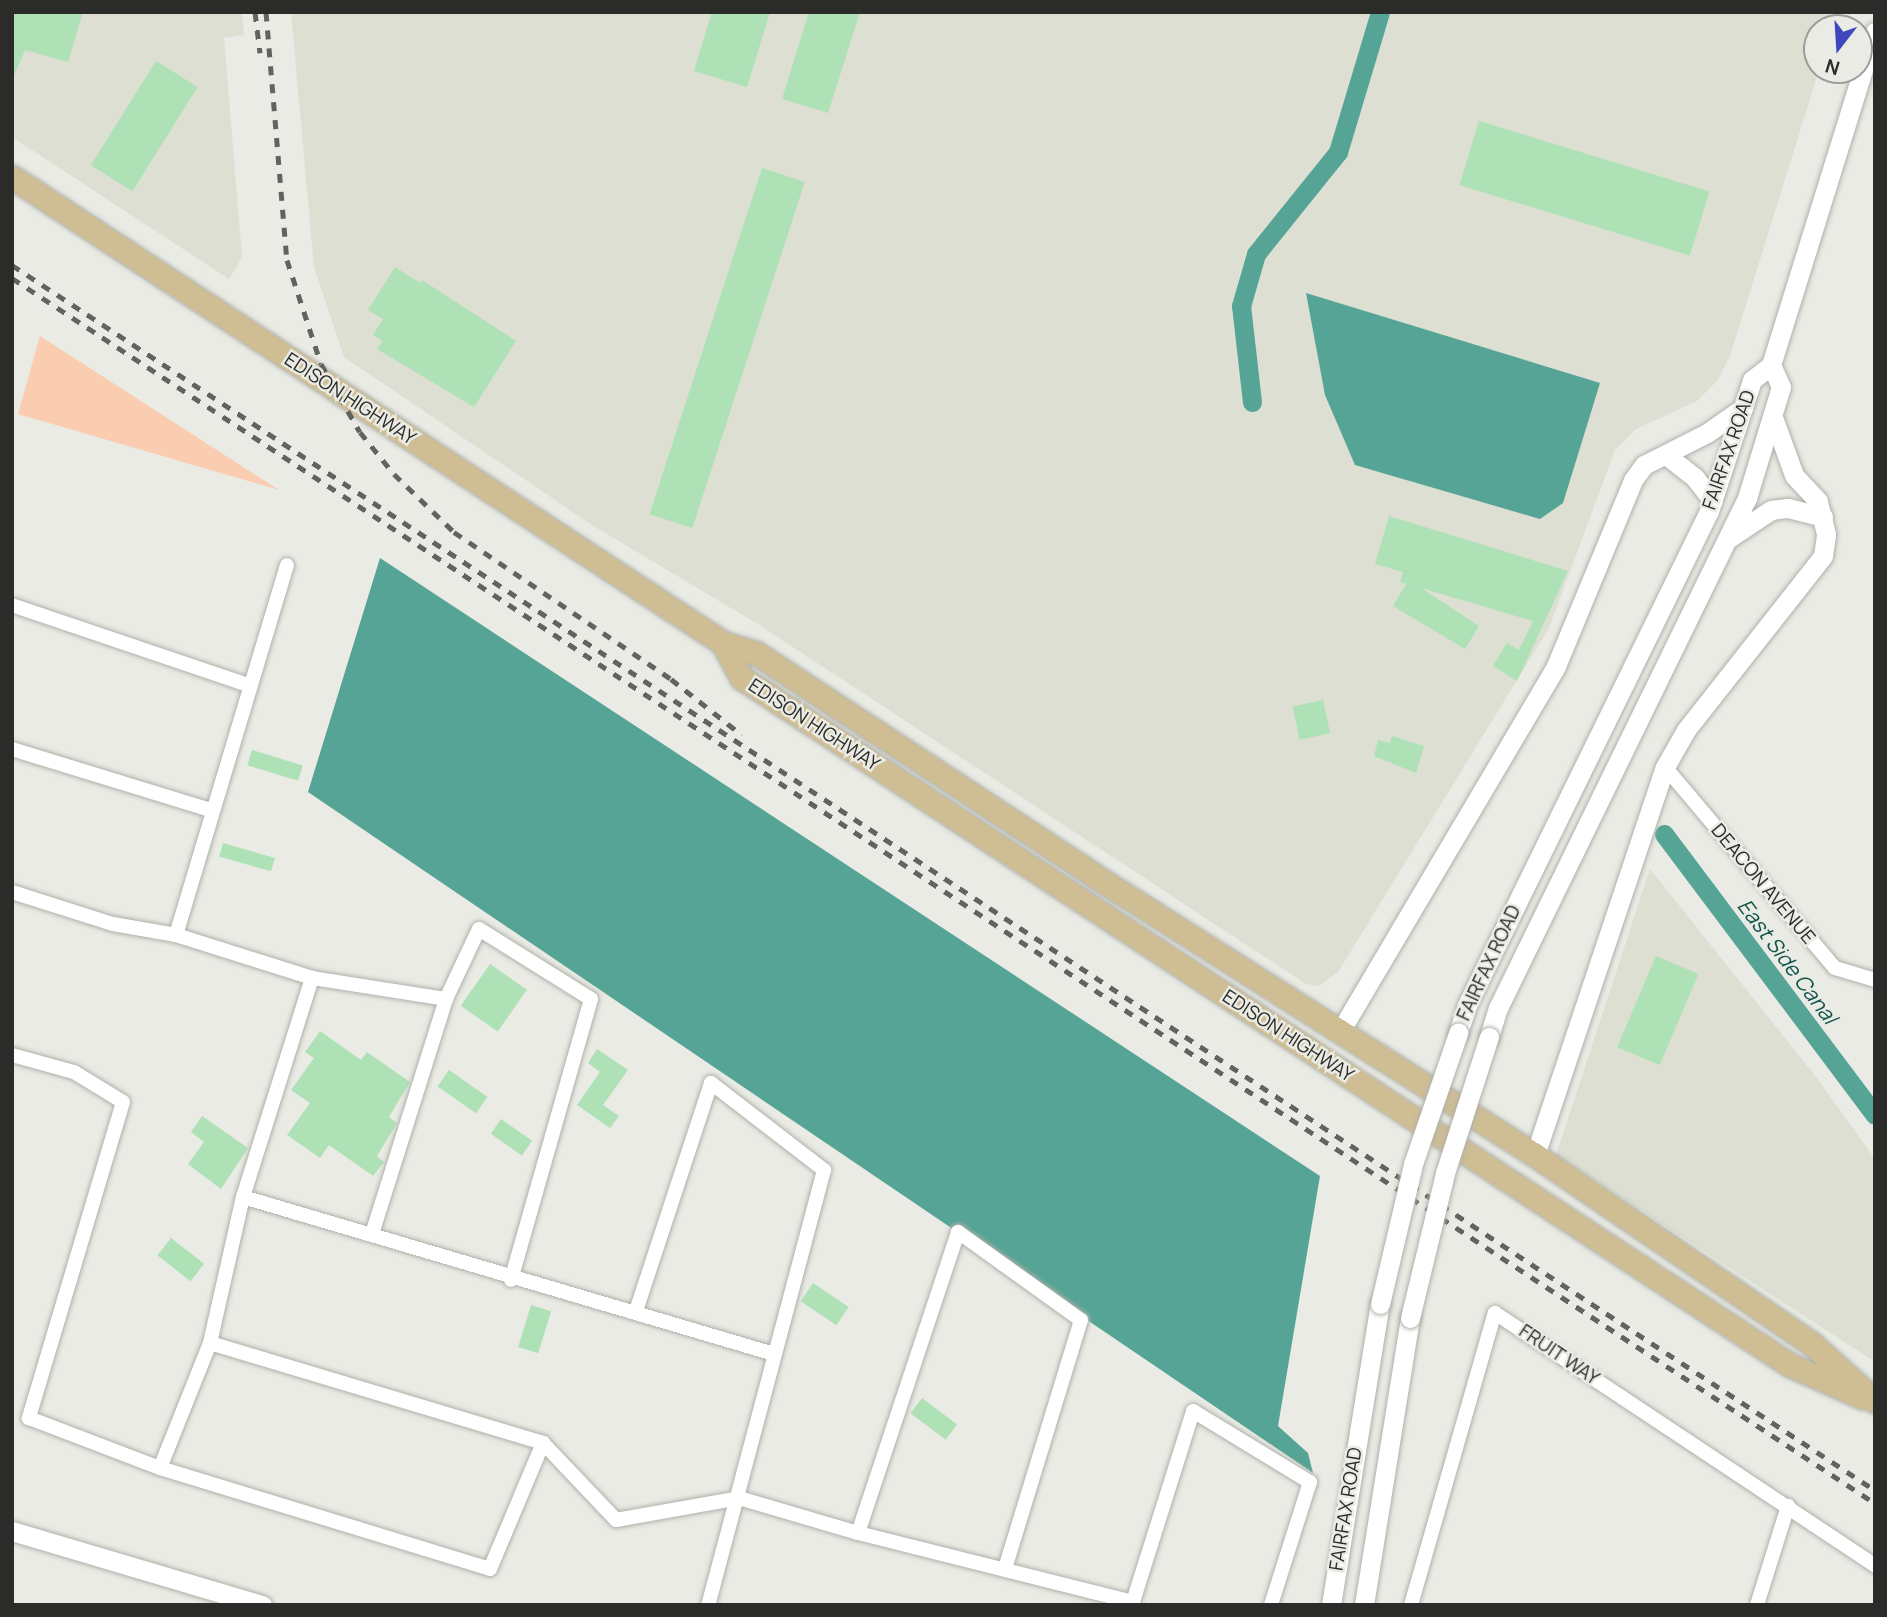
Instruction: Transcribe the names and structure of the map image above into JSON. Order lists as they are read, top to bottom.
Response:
{
  "streets": {
    "main road": ["EDISON HIGHWAY", "FAIRFAX ROAD"],
    "street": ["DEACON AVENUE", "FRUIT WAY"]
  },
  "water": ["East Side Canal"],
  "north": "bottom"
}
